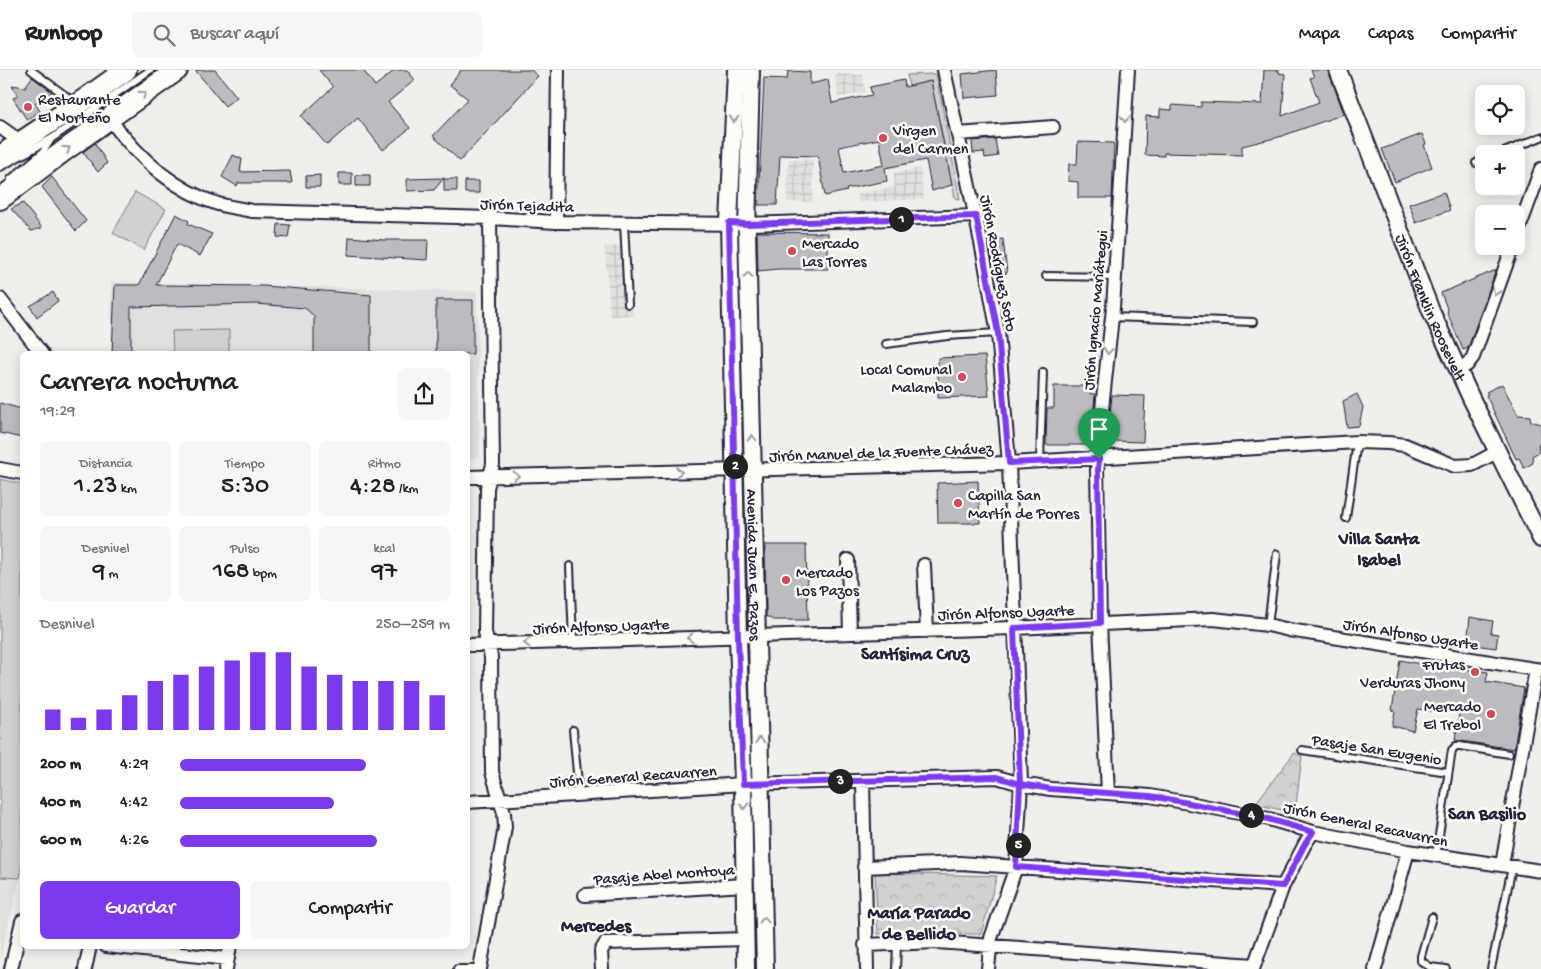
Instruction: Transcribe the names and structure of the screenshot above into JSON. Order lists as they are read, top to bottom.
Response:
{
  "streets": {
    "street": [
      "Jirón Tejadita",
      "Jirón Rodríguez Soto",
      "Jirón Franklin Roosevelt",
      "Jirón Ignacio Mariátegui",
      "Jirón Manuel de la Fuente Chávez",
      "Avenida Juan E. Pazos",
      "Jirón Alfonso Ugarte",
      "Jirón General Recavarren",
      "Pasaje Abel Montoya"
    ],
    "lane": ["Pasaje San Eugenio"]
  },
  "crossings": [
    ["Jirón Tejadita", "Jirón Rodríguez Soto"],
    ["Jirón Tejadita", "Avenida Juan E. Pazos"],
    ["Jirón Rodríguez Soto", "Jirón Manuel de la Fuente Chávez"],
    ["Jirón Rodríguez Soto", "Jirón Alfonso Ugarte"],
    ["Jirón Rodríguez Soto", "Jirón General Recavarren"],
    ["Jirón Franklin Roosevelt", "Jirón Manuel de la Fuente Chávez"],
    ["Jirón Ignacio Mariátegui", "Jirón Manuel de la Fuente Chávez"],
    ["Jirón Ignacio Mariátegui", "Jirón Alfonso Ugarte"],
    ["Jirón Ignacio Mariátegui", "Jirón General Recavarren"],
    ["Jirón Manuel de la Fuente Chávez", "Avenida Juan E. Pazos"],
    ["Avenida Juan E. Pazos", "Jirón Alfonso Ugarte"],
    ["Avenida Juan E. Pazos", "Jirón General Recavarren"],
    ["Avenida Juan E. Pazos", "Pasaje Abel Montoya"]
  ],
  "one_way": ["Jirón Ignacio Mariátegui"],
  "districts": [
    "Villa Santa Isabel",
    "Santísima Cruz",
    "San Basilio",
    "María Parado de Bellido",
    "Mercedes"
  ],
  "places": [
    "Restaurante El Norteño",
    "Virgen del Carmen",
    "Mercado Las Torres",
    "Local Comunal Malambo",
    "Capilla San Martín de Porres",
    "Mercado Los Pazos",
    "Frutas Verduras Jhony",
    "Mercado El Trebol"
  ],
  "page": {
    "header": "Runloop",
    "search": "Buscar aquí",
    "nav": ["Mapa", "Capas", "Compartir"],
    "map_buttons": ["+", "−"],
    "pins": [
      "1",
      "2",
      "3",
      "4",
      "5"
    ],
    "heading": ["Carrera nocturna", "19:29"],
    "stats": [
      ["Distancia", "1.23 km"],
      ["Tiempo", "5:30"],
      ["Ritmo", "4:28 /km"],
      ["Desnivel", "9 m"],
      ["Pulso", "168 bpm"],
      ["kcal", "97"]
    ],
    "chart": ["Desnivel", "250–259 m"],
    "list": [
      {
        "name": "200 m",
        "note": "4:29"
      },
      {
        "name": "400 m",
        "note": "4:42"
      },
      {
        "name": "600 m",
        "note": "4:26"
      }
    ],
    "buttons": ["Guardar", "Compartir"]
  }
}
